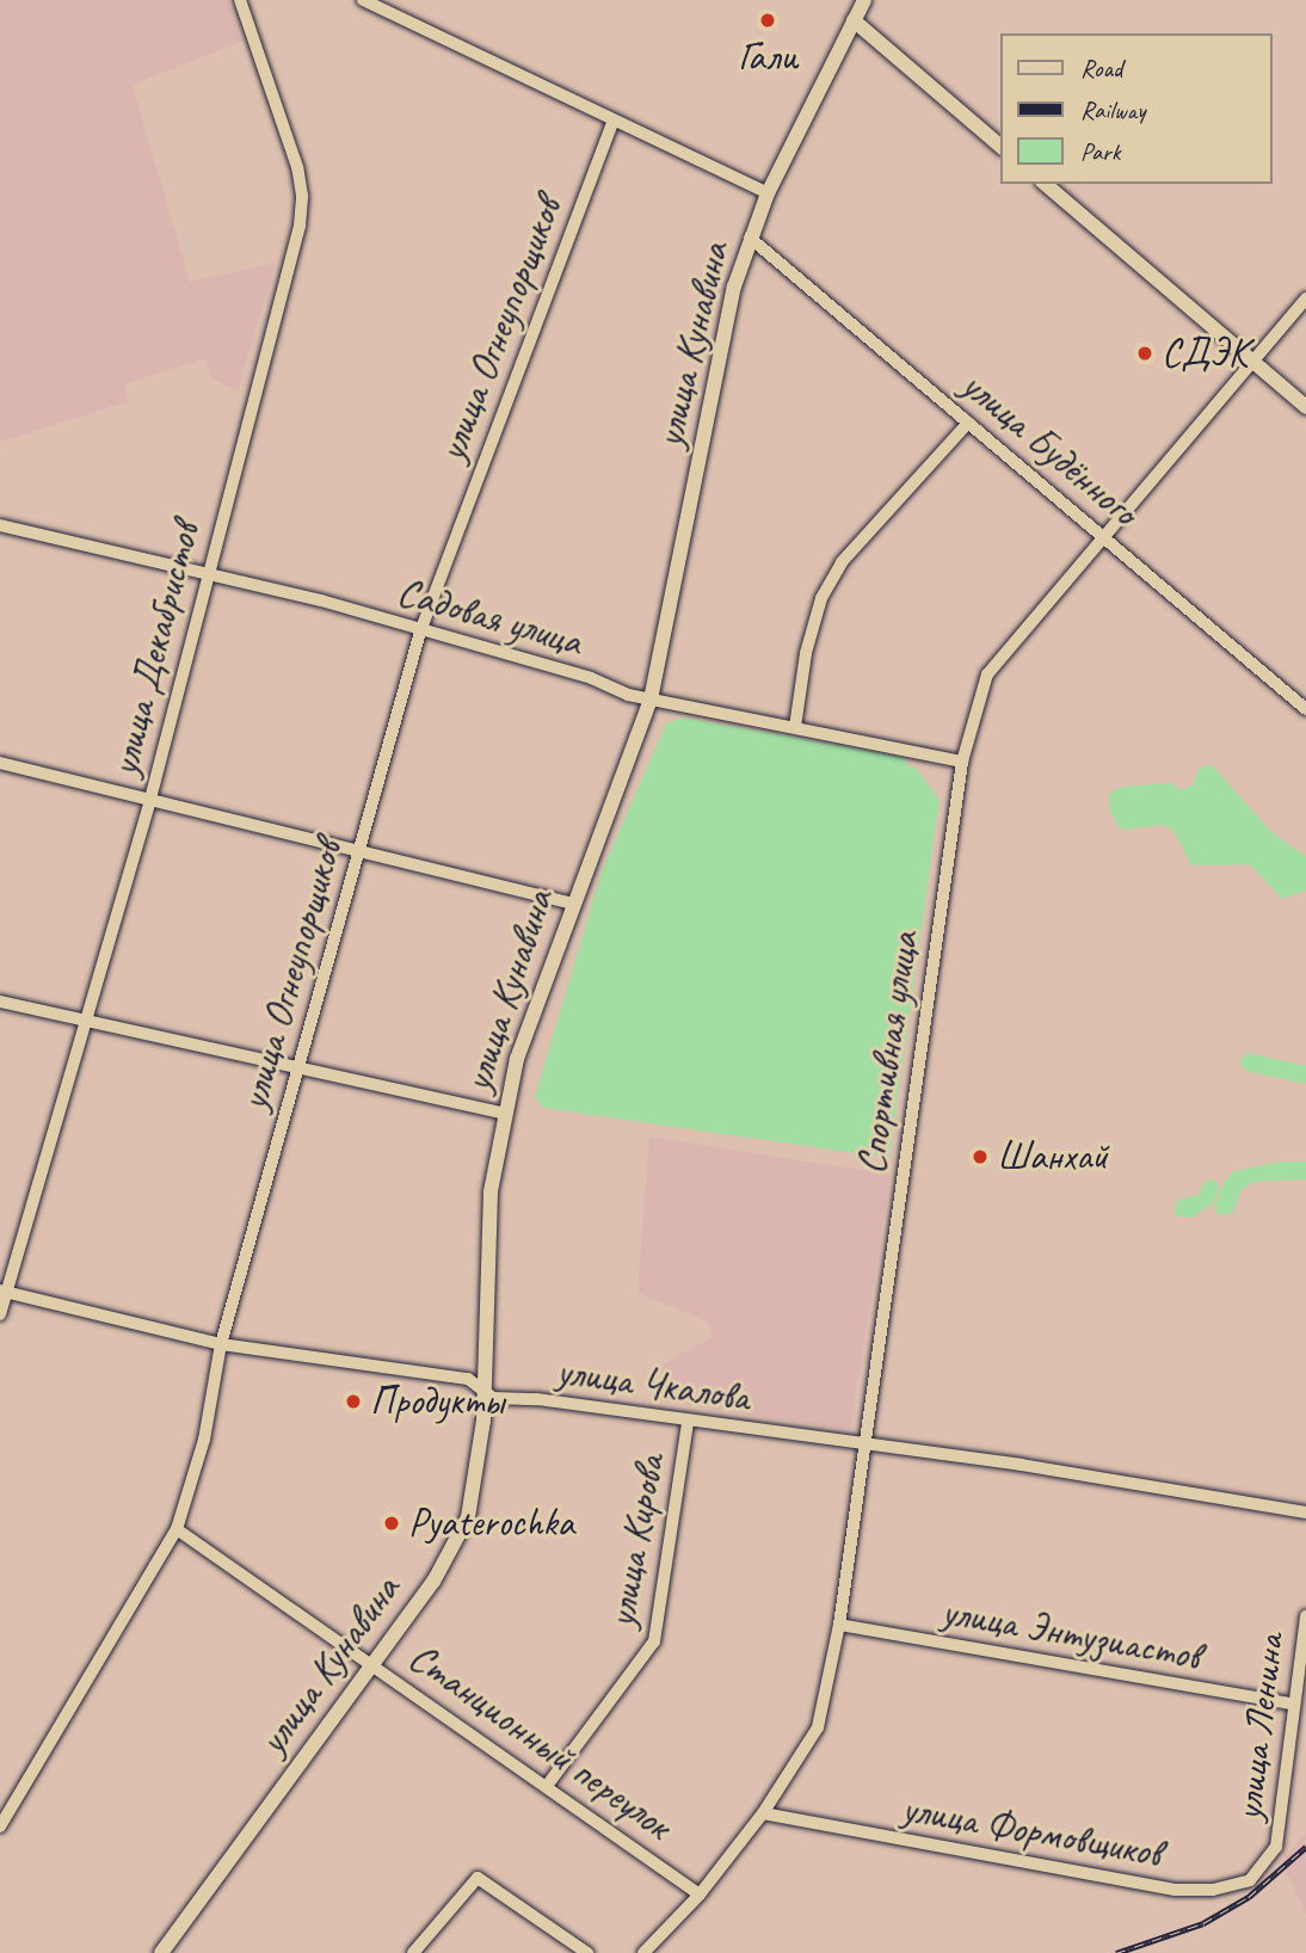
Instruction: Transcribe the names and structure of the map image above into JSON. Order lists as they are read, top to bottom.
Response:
{
  "streets": {
    "main road": ["улица Кунавина"],
    "street": [
      "улица Огнеупорщиков",
      "улица Будённого",
      "Садовая улица",
      "улица Декабристов",
      "Спортивная улица",
      "улица Чкалова",
      "улица Кирова",
      "улица Энтузиастов",
      "улица Ленина",
      "Станционный переулок",
      "улица Формовщиков"
    ]
  },
  "crossings": [
    ["улица Огнеупорщиков", "Садовая улица"],
    ["улица Огнеупорщиков", "улица Чкалова"],
    ["улица Огнеупорщиков", "Станционный переулок"],
    ["улица Кунавина", "улица Будённого"],
    ["улица Кунавина", "Садовая улица"],
    ["улица Кунавина", "улица Чкалова"],
    ["улица Кунавина", "Станционный переулок"],
    ["улица Будённого", "Спортивная улица"],
    ["Садовая улица", "улица Декабристов"],
    ["Садовая улица", "Спортивная улица"],
    ["улица Декабристов", "улица Чкалова"],
    ["Спортивная улица", "улица Чкалова"],
    ["Спортивная улица", "улица Энтузиастов"],
    ["Спортивная улица", "Станционный переулок"],
    ["Спортивная улица", "улица Формовщиков"],
    ["улица Чкалова", "улица Кирова"],
    ["улица Кирова", "Станционный переулок"],
    ["улица Энтузиастов", "улица Ленина"],
    ["улица Ленина", "улица Формовщиков"]
  ],
  "places": [
    "Гали",
    "СДЭК",
    "Шанхай",
    "Продукты",
    "Pyaterochka"
  ],
  "legend": ["Road", "Railway", "Park"]
}
